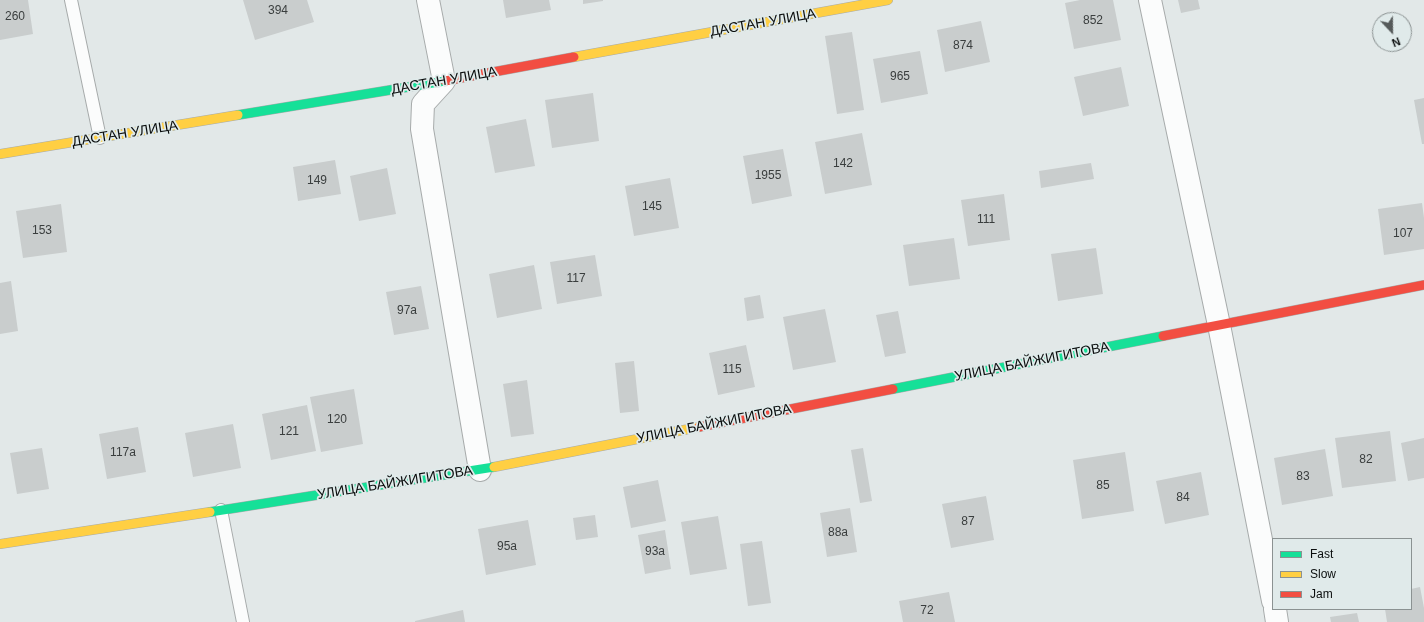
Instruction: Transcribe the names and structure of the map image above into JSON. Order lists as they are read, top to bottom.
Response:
{
  "streets": {
    "street": ["ДАСТАН УЛИЦА", "УЛИЦА БАЙЖИГИТОВА"]
  },
  "house_numbers": [
    "394",
    "260",
    "852",
    "874",
    "965",
    "142",
    "1955",
    "149",
    "145",
    "111",
    "153",
    "107",
    "117",
    "97а",
    "115",
    "120",
    "121",
    "117а",
    "82",
    "83",
    "85",
    "84",
    "87",
    "88а",
    "95а",
    "93а",
    "72"
  ],
  "legend": ["Fast", "Slow", "Jam"],
  "north": "bottom"
}
